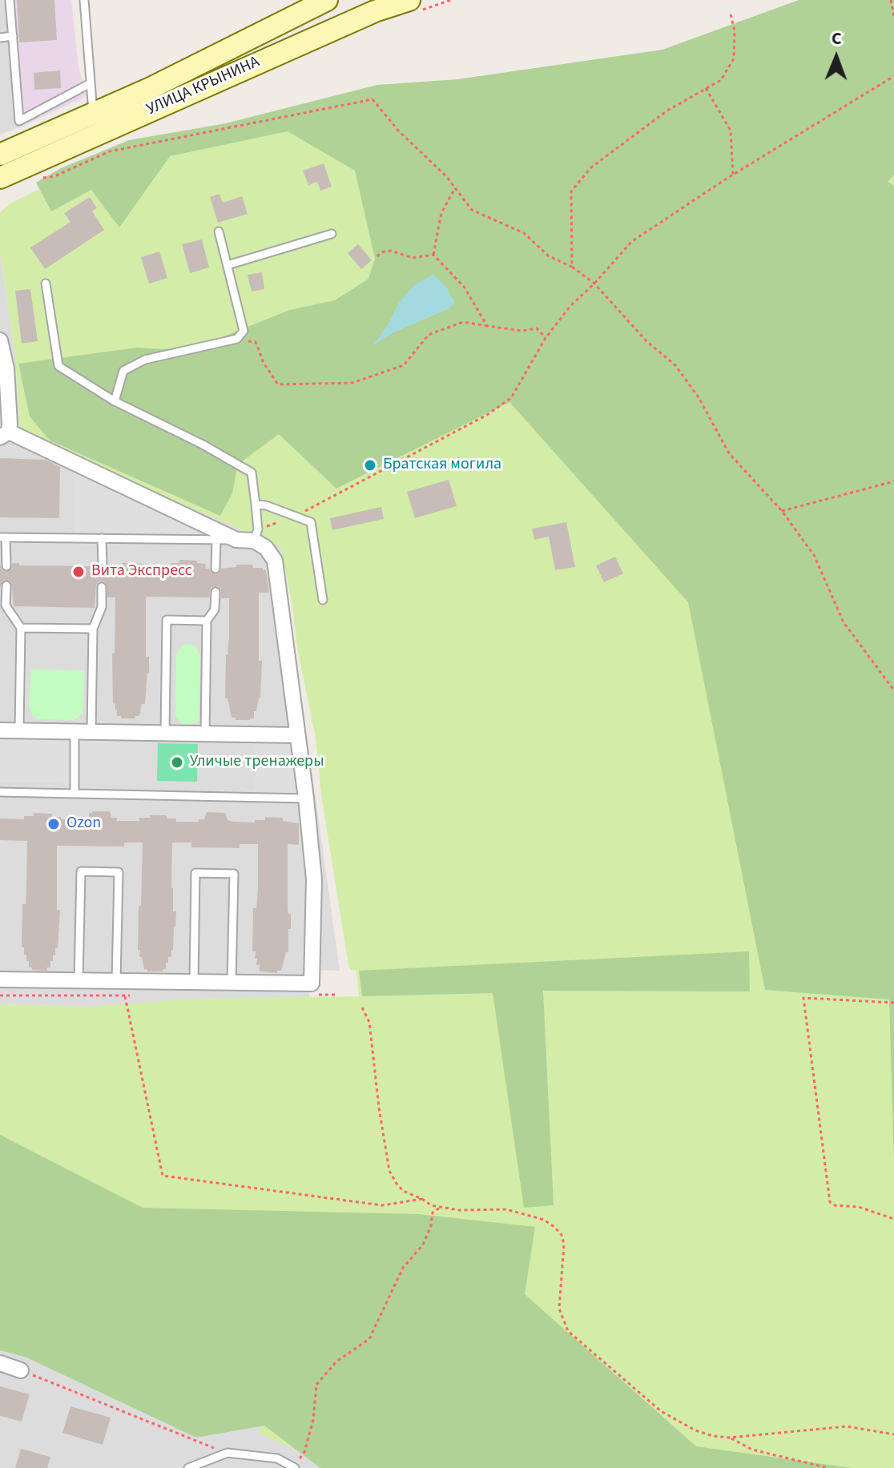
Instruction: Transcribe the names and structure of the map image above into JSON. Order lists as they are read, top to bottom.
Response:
{
  "streets": {
    "main road": ["УЛИЦА КРЫНИНА"]
  },
  "places": [
    "Братская могила",
    "Вита Экспресс",
    "Уличые тренажеры",
    "Ozon"
  ],
  "north": "top"
}
